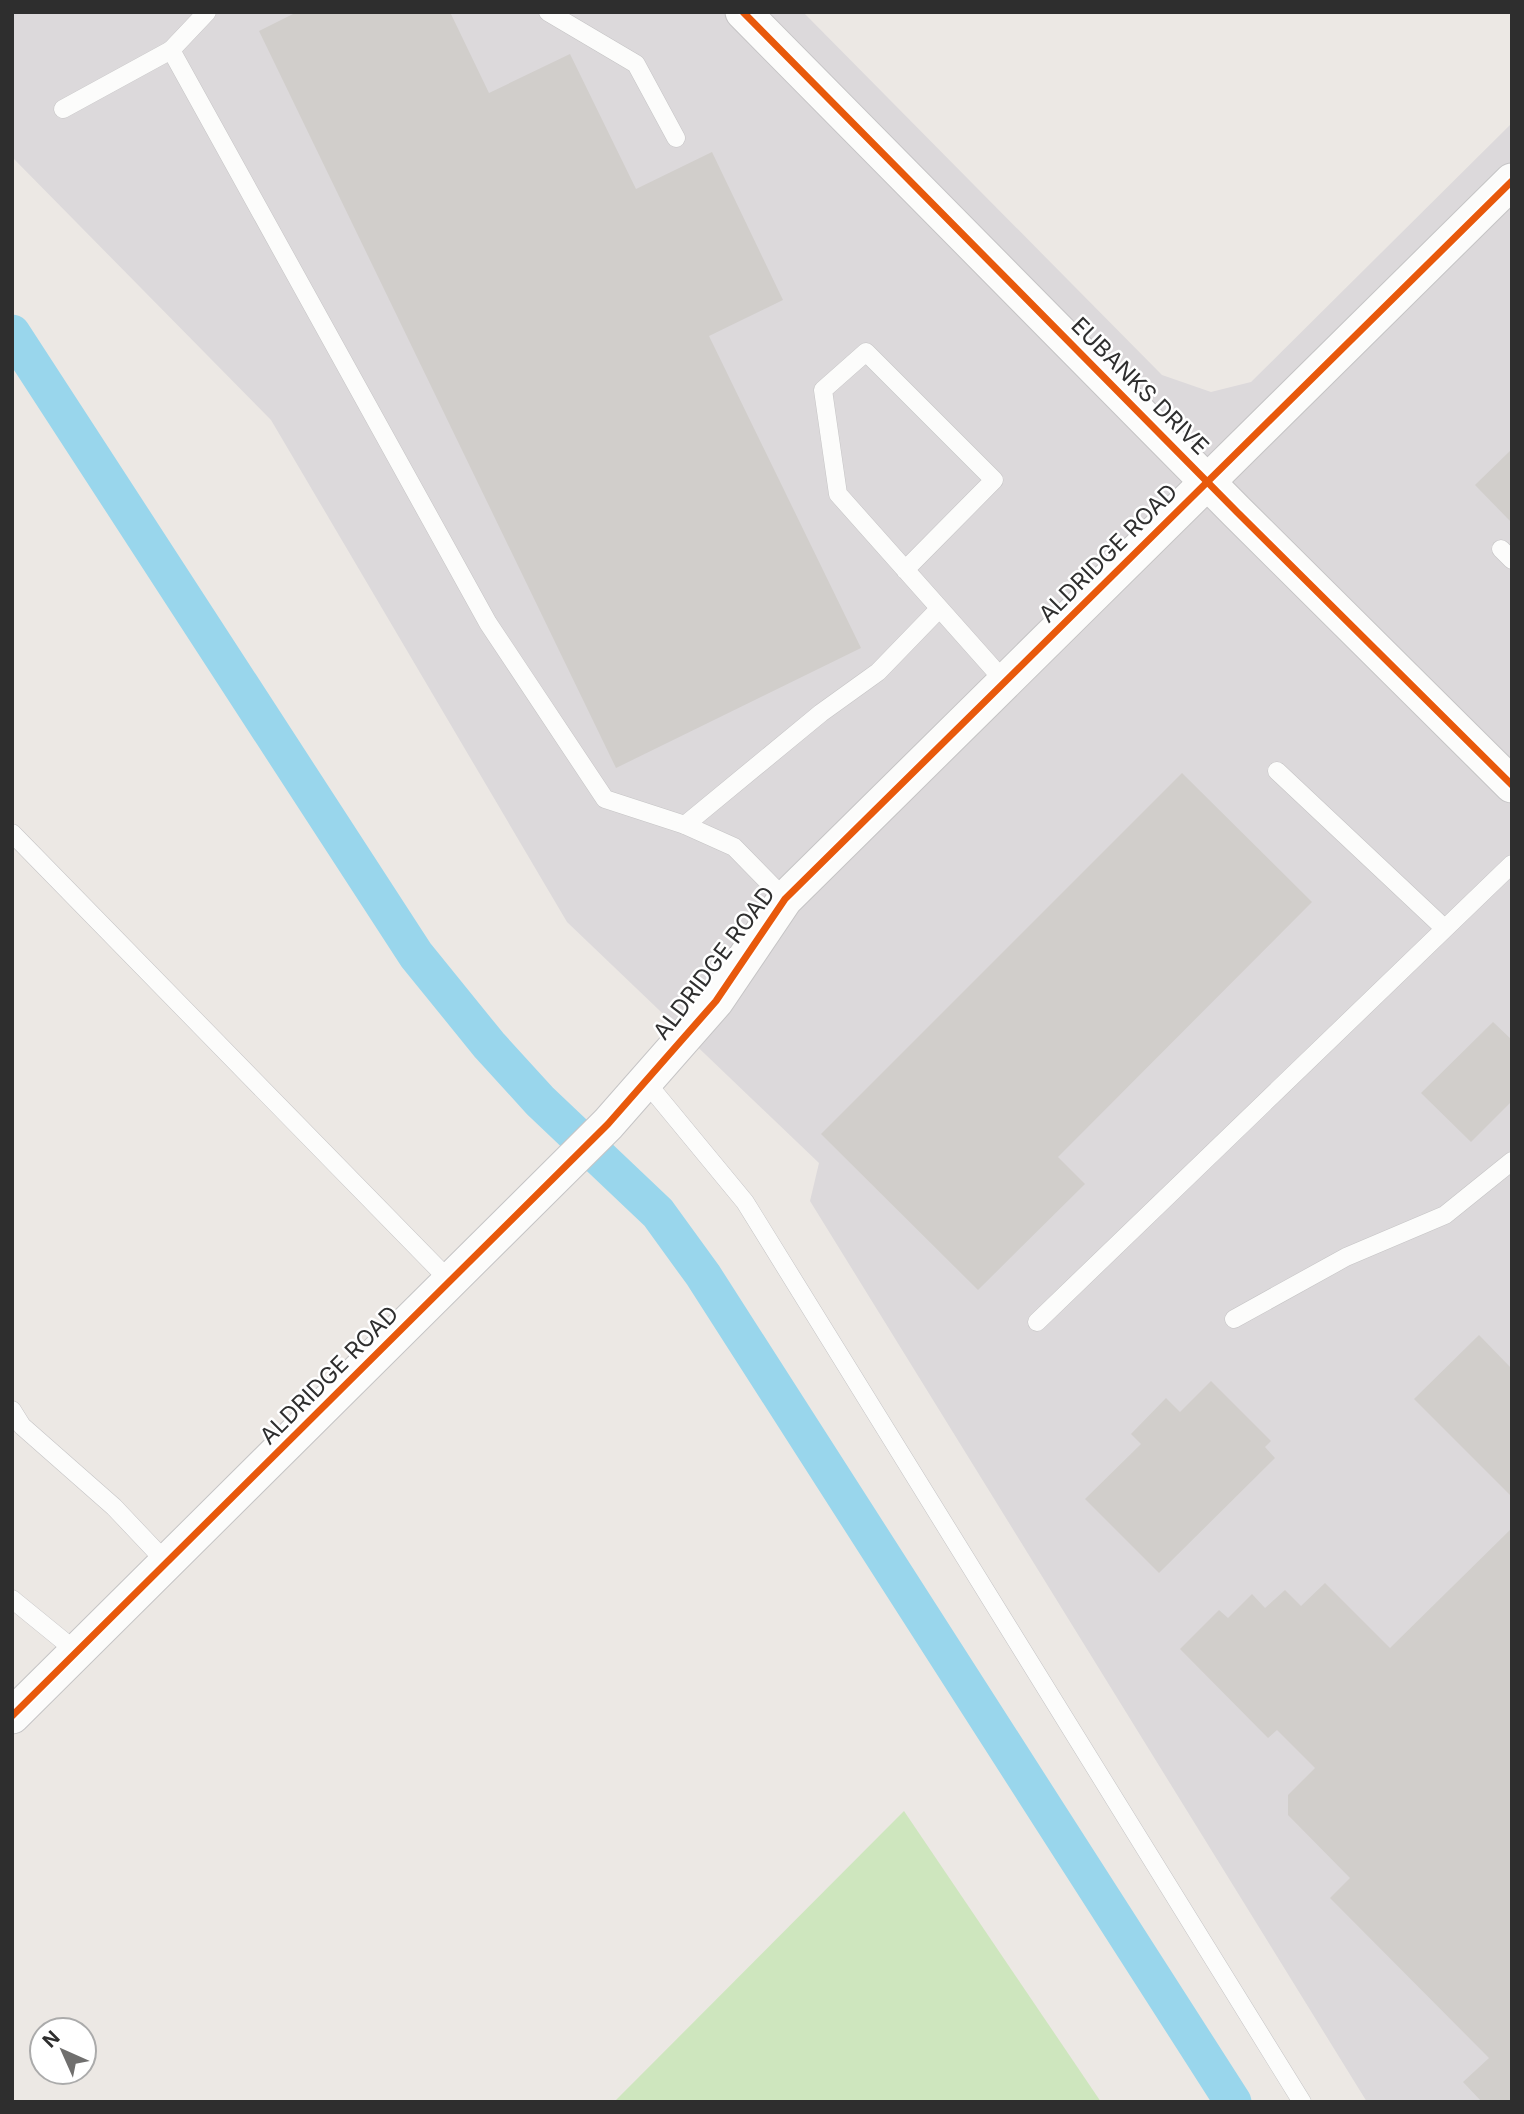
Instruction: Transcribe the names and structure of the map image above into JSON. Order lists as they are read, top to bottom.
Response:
{
  "streets": {
    "street": ["EUBANKS DRIVE", "ALDRIDGE ROAD"]
  },
  "crossings": [
    ["EUBANKS DRIVE", "ALDRIDGE ROAD"]
  ],
  "north": "top left"
}
